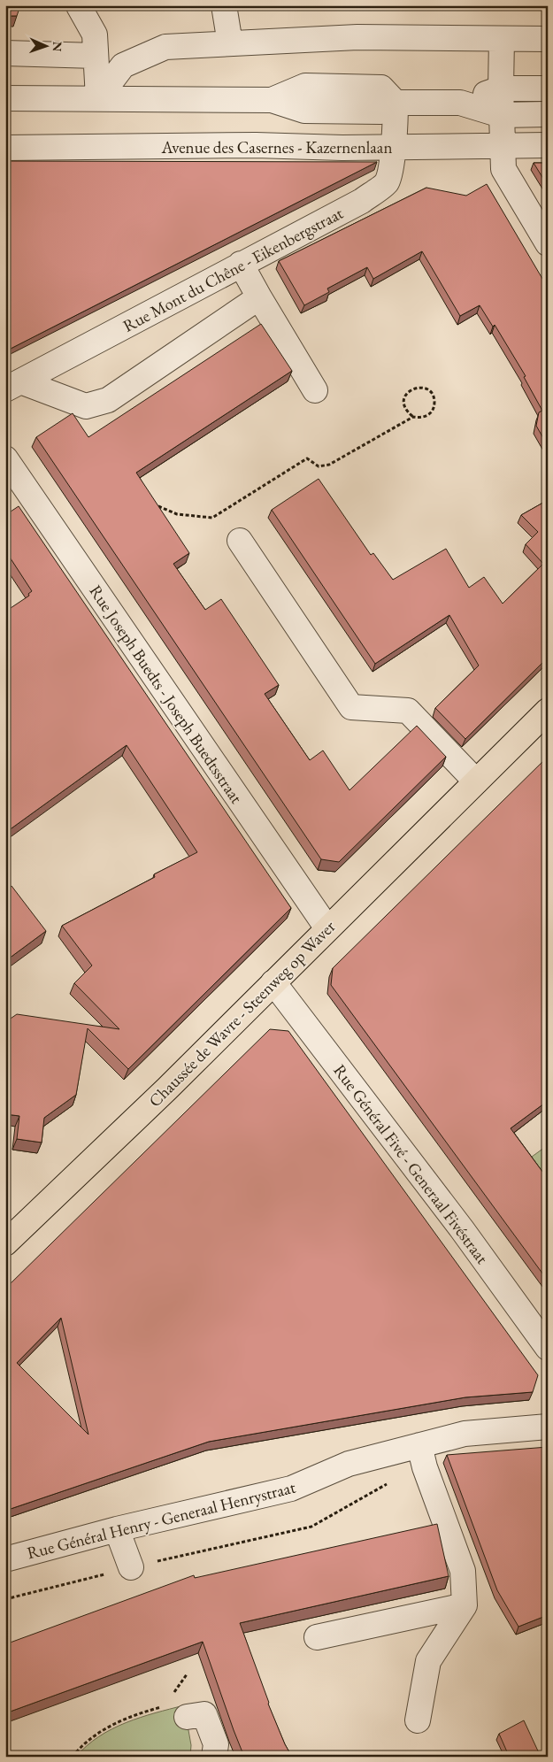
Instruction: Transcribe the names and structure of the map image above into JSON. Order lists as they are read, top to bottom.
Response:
{
  "streets": {
    "main road": ["Chaussée de Wavre - Steenweg op Waver"],
    "street": [
      "Avenue des Casernes - Kazernenlaan",
      "Rue Mont du Chêne - Eikenbergstraat",
      "Rue Joseph Buedts - Joseph Buedtsstraat",
      "Rue Général Fivé - Generaal Fivéstraat",
      "Rue Général Henry - Generaal Henrystraat"
    ]
  },
  "crossings": [
    ["Avenue des Casernes - Kazernenlaan", "Rue Mont du Chêne - Eikenbergstraat"],
    ["Rue Joseph Buedts - Joseph Buedtsstraat", "Chaussée de Wavre - Steenweg op Waver"],
    ["Chaussée de Wavre - Steenweg op Waver", "Rue Général Fivé - Generaal Fivéstraat"]
  ],
  "north": "right"
}
